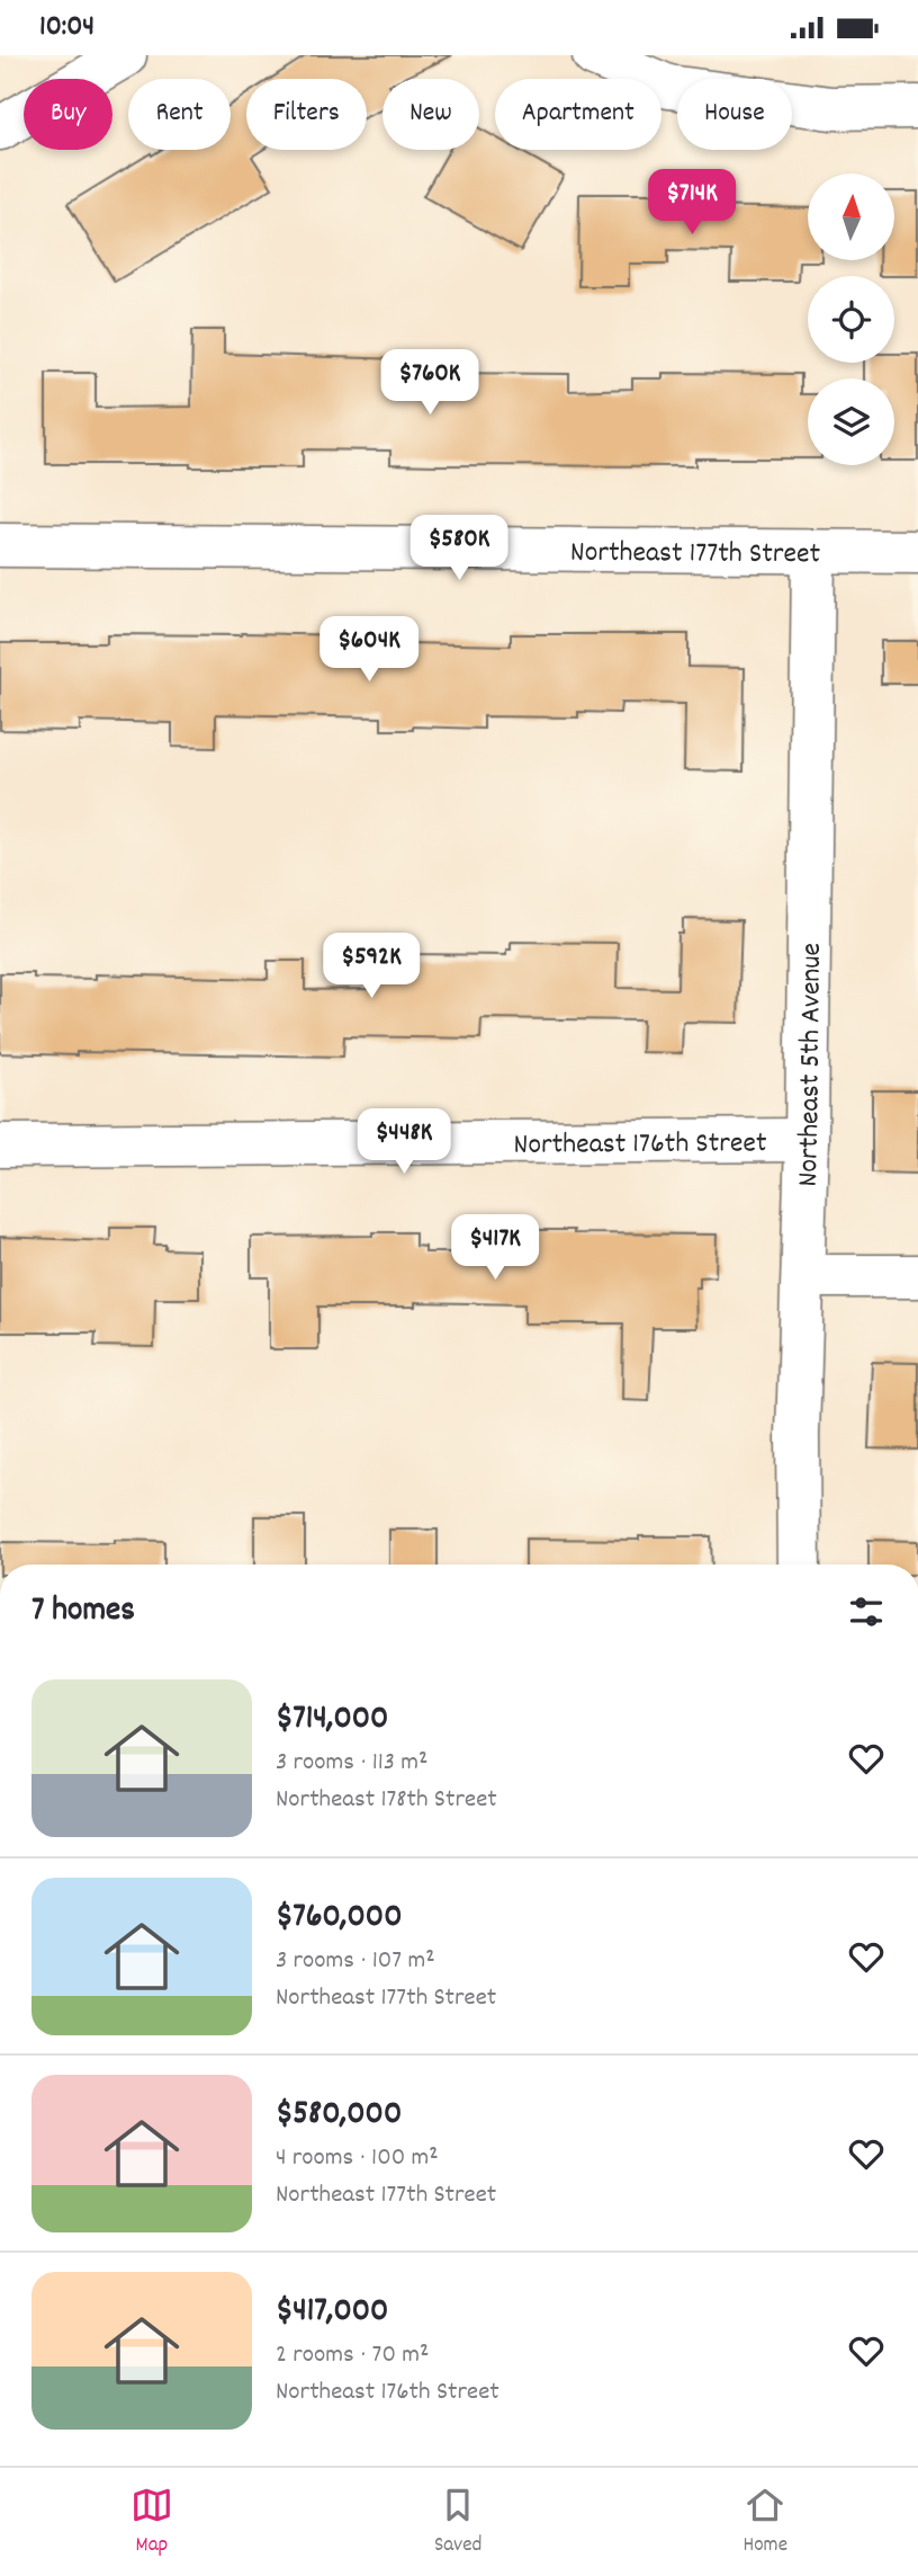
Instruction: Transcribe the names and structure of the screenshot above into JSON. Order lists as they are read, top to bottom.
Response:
{
  "streets": {
    "street": ["Northeast 177th Street", "Northeast 5th Avenue", "Northeast 176th Street"]
  },
  "crossings": [
    ["Northeast 177th Street", "Northeast 5th Avenue"],
    ["Northeast 5th Avenue", "Northeast 176th Street"]
  ],
  "north": "top",
  "page": {
    "status": "10:04",
    "chip": [
      "Buy",
      "Rent",
      "Filters",
      "New",
      "Apartment",
      "House"
    ],
    "price": [
      "$714K",
      "$760K",
      "$580K",
      "$604K",
      "$592K",
      "$448K",
      "$417K"
    ],
    "heading": "7 homes",
    "list": [
      {
        "name": "$714,000",
        "note": "3 rooms · 113 m² · Northeast 178th Street"
      },
      {
        "name": "$760,000",
        "note": "3 rooms · 107 m² · Northeast 177th Street"
      },
      {
        "name": "$580,000",
        "note": "4 rooms · 100 m² · Northeast 177th Street"
      },
      {
        "name": "$417,000",
        "note": "2 rooms · 70 m² · Northeast 176th Street"
      }
    ],
    "tabs": ["Map", "Saved", "Home"]
  }
}
